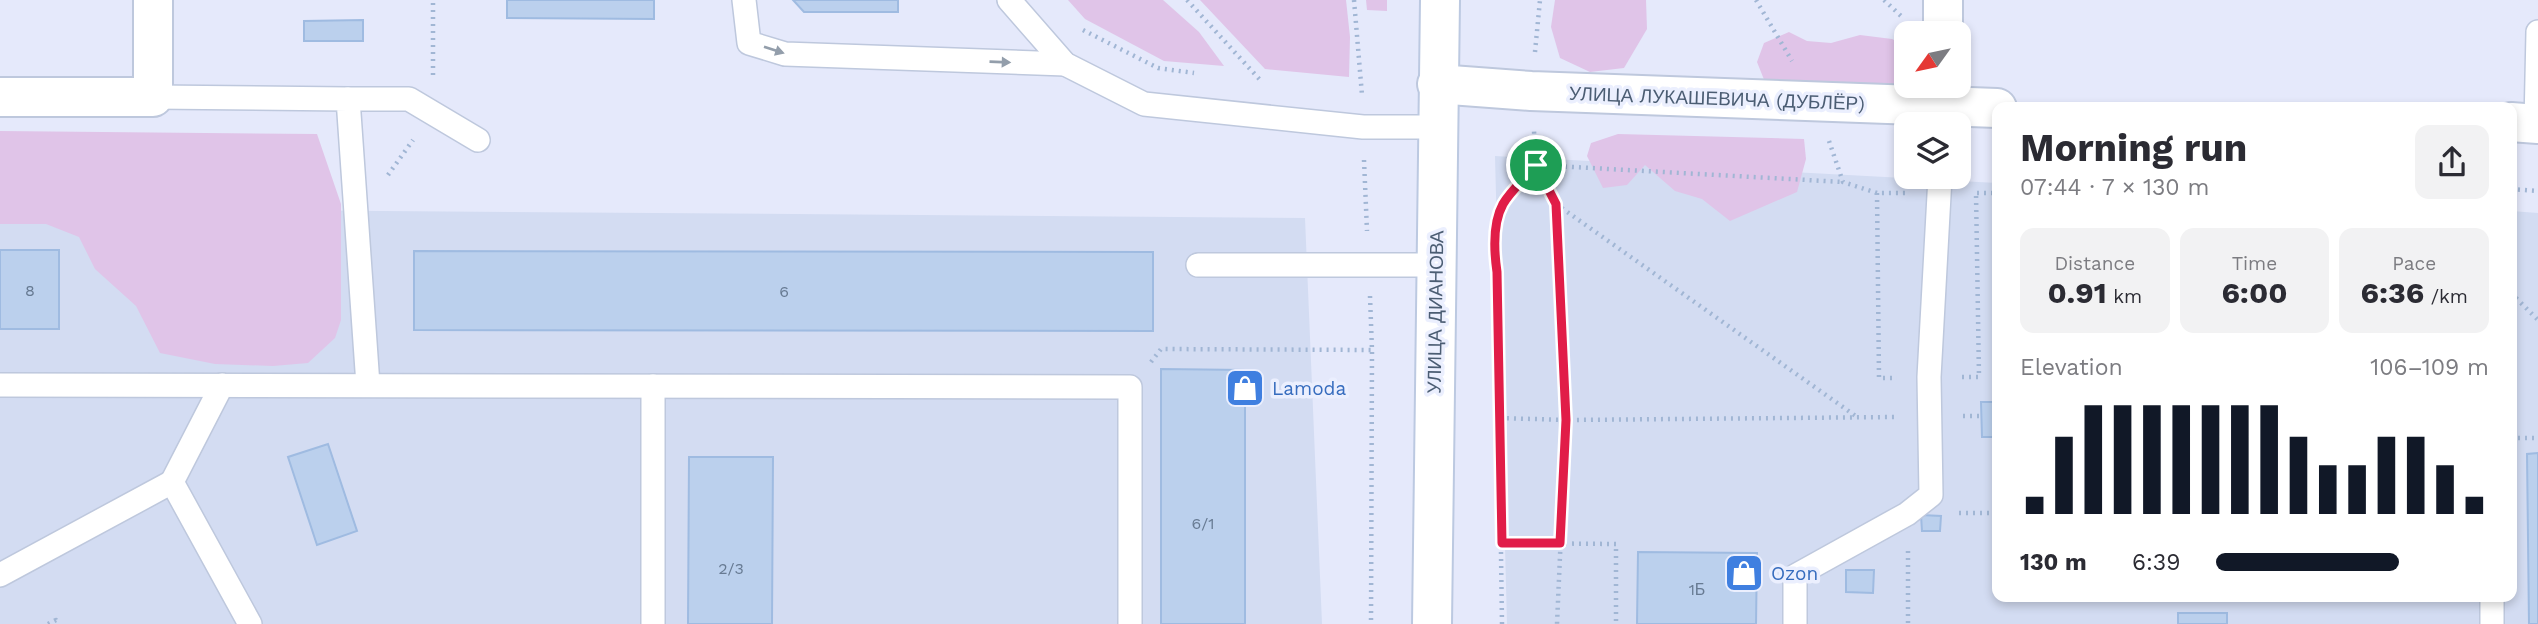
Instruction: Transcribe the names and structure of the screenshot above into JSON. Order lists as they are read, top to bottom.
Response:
{
  "streets": {
    "street": ["УЛИЦА ЛУКАШЕВИЧА (ДУБЛЁР)", "УЛИЦА ДИАНОВА"]
  },
  "crossings": [
    ["УЛИЦА ЛУКАШЕВИЧА (ДУБЛЁР)", "УЛИЦА ДИАНОВА"]
  ],
  "places": {
    "shop": ["Lamoda", "Ozon"]
  },
  "house_numbers": [
    "8",
    "6",
    "6/1",
    "2/3",
    "1Б"
  ],
  "north": "bottom left",
  "page": {
    "heading": ["Morning run", "07:44 · 7 × 130 m"],
    "stats": [
      ["Distance", "0.91 km"],
      ["Time", "6:00"],
      ["Pace", "6:36 /km"]
    ],
    "chart": ["Elevation", "106–109 m"],
    "list": [
      {
        "name": "130 m",
        "note": "6:39"
      }
    ]
  }
}
